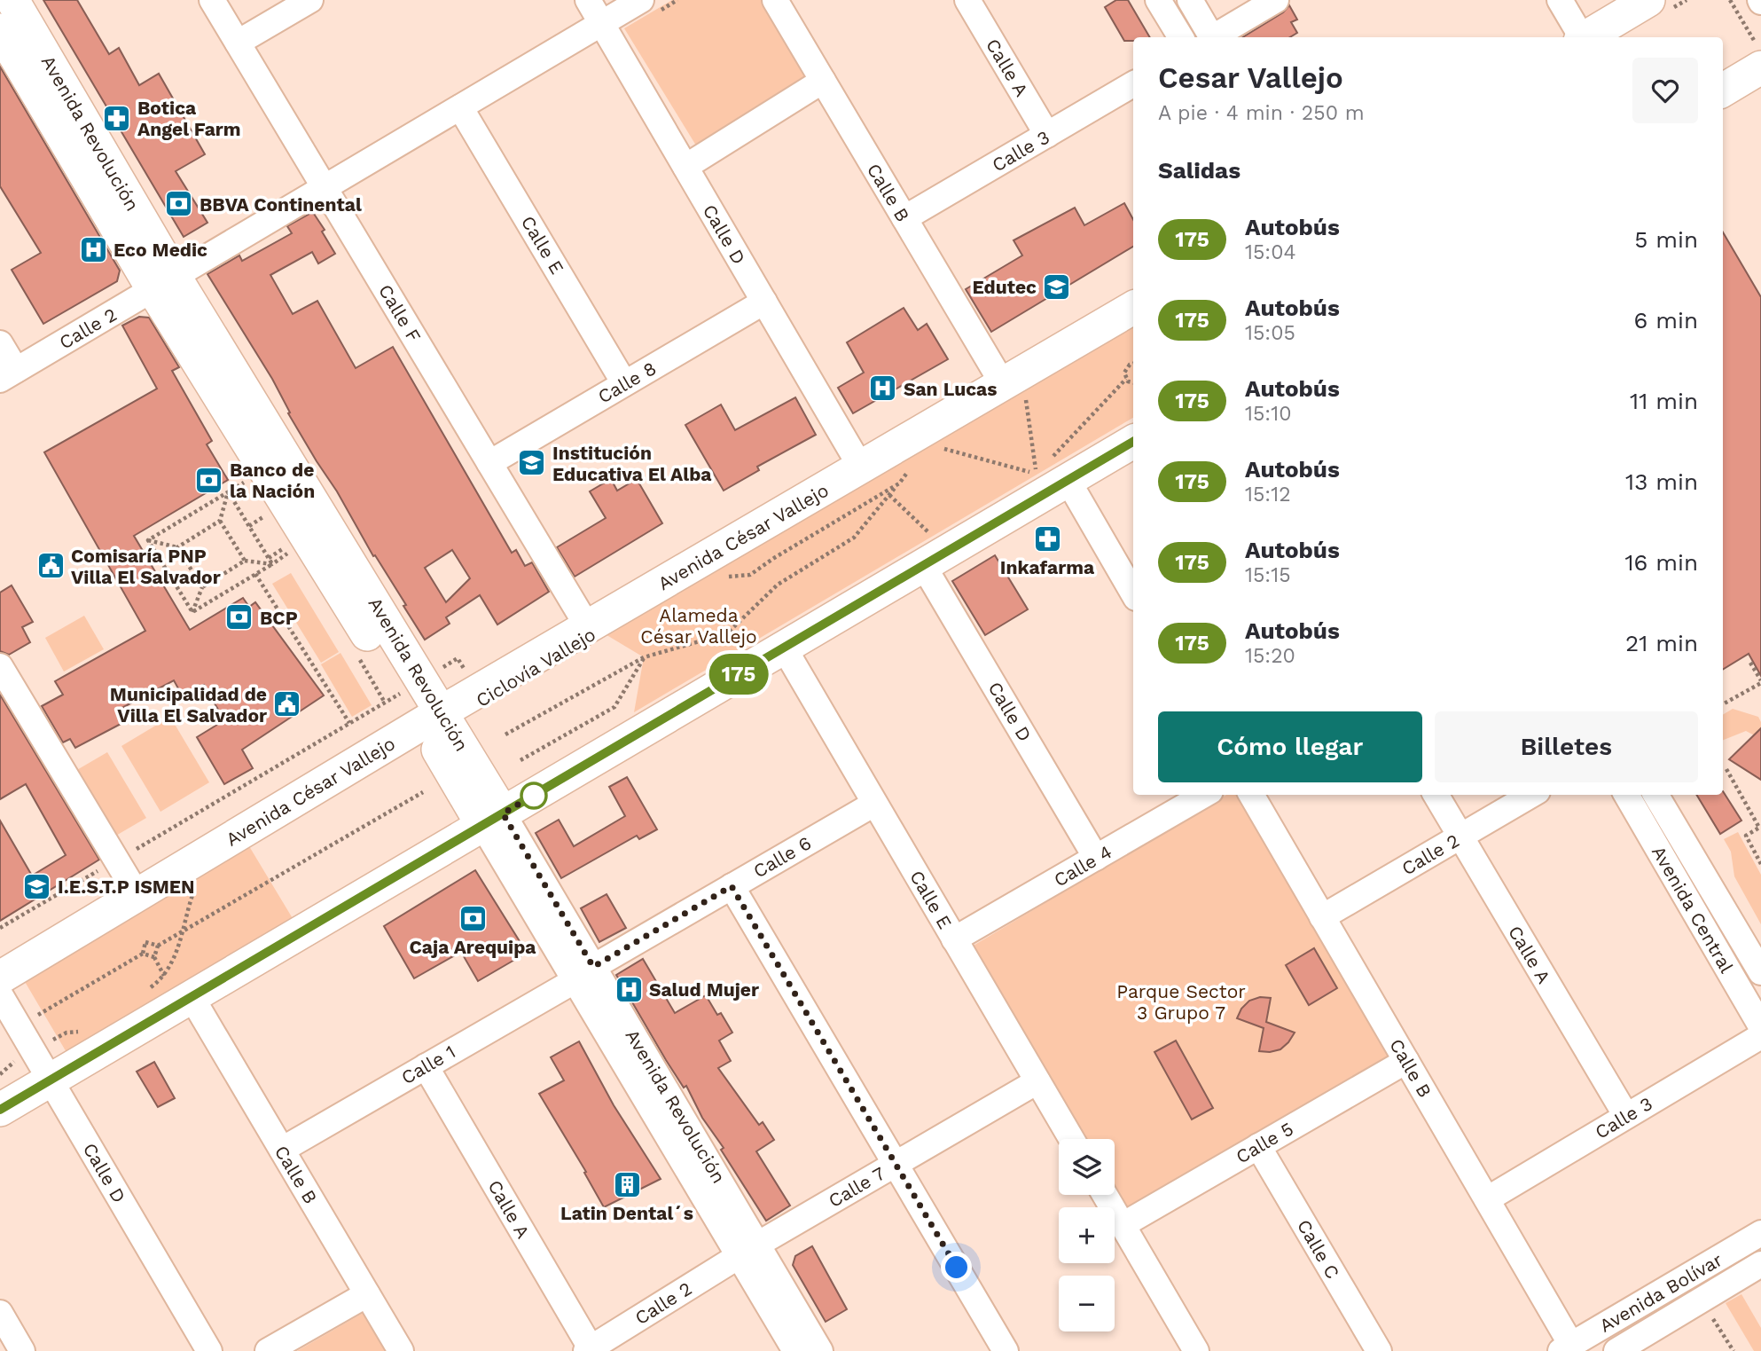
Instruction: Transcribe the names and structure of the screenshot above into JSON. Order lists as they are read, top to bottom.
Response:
{
  "streets": {
    "main road": ["Avenida Revolución", "Avenida César Vallejo"],
    "street": [
      "Calle A",
      "Calle 3",
      "Calle B",
      "Calle D",
      "Calle E",
      "Calle F",
      "Calle 2",
      "Calle 8",
      "Calle 6",
      "Calle 4",
      "Avenida Central",
      "Calle 1",
      "Calle 5",
      "Calle 7",
      "Calle C",
      "Avenida Bolívar"
    ]
  },
  "crossings": [
    ["Calle A", "Calle 3"],
    ["Calle A", "Calle 2"],
    ["Calle A", "Calle 1"],
    ["Avenida Revolución", "Calle 2"],
    ["Avenida Revolución", "Avenida César Vallejo"],
    ["Avenida Revolución", "Calle 6"],
    ["Avenida Revolución", "Calle 1"],
    ["Avenida Revolución", "Calle 7"],
    ["Calle 3", "Calle B"],
    ["Calle B", "Calle 2"],
    ["Calle B", "Avenida César Vallejo"],
    ["Calle B", "Calle 1"],
    ["Calle B", "Calle 5"],
    ["Calle B", "Avenida Bolívar"],
    ["Calle D", "Calle 2"],
    ["Calle D", "Calle 8"],
    ["Calle D", "Avenida César Vallejo"],
    ["Calle D", "Calle 4"],
    ["Calle E", "Calle 2"],
    ["Calle E", "Calle 8"],
    ["Calle E", "Calle 6"],
    ["Calle E", "Calle 4"],
    ["Calle E", "Calle 7"],
    ["Calle F", "Calle 2"],
    ["Calle F", "Calle 8"],
    ["Calle F", "Avenida César Vallejo"],
    ["Calle 2", "Calle 7"],
    ["Calle 6", "Calle 1"],
    ["Calle 5", "Calle C"]
  ],
  "parks": ["Alameda César Vallejo", "Parque Sector 3 Grupo 7"],
  "places": {
    "pharmacy": ["Botica Angel Farm", "Inkafarma"],
    "bank": [
      "BBVA Continental",
      "Banco de la Nación",
      "BCP",
      "Caja Arequipa"
    ],
    "hospital": ["Eco Medic", "San Lucas", "Salud Mujer"],
    "school or university": ["Edutec", "Institución Educativa El Alba", "I.E.S.T.P ISMEN"],
    "public building": ["Comisaría PNP Villa El Salvador", "Municipalidad de Villa El Salvador"],
    "building": ["Latin Dental´s"]
  },
  "lines": ["bus line 175"],
  "page": {
    "on_map": "175",
    "heading": [
      ["Cesar Vallejo", "A pie · 4 min · 250 m"],
      "Salidas"
    ],
    "list": [
      {
        "mark": "175",
        "name": "Autobús",
        "note": "15:04",
        "value": "5 min"
      },
      {
        "mark": "175",
        "name": "Autobús",
        "note": "15:05",
        "value": "6 min"
      },
      {
        "mark": "175",
        "name": "Autobús",
        "note": "15:10",
        "value": "11 min"
      },
      {
        "mark": "175",
        "name": "Autobús",
        "note": "15:12",
        "value": "13 min"
      },
      {
        "mark": "175",
        "name": "Autobús",
        "note": "15:15",
        "value": "16 min"
      },
      {
        "mark": "175",
        "name": "Autobús",
        "note": "15:20",
        "value": "21 min"
      }
    ],
    "buttons": ["Cómo llegar", "Billetes"],
    "map_buttons": ["+", "−"]
  }
}
